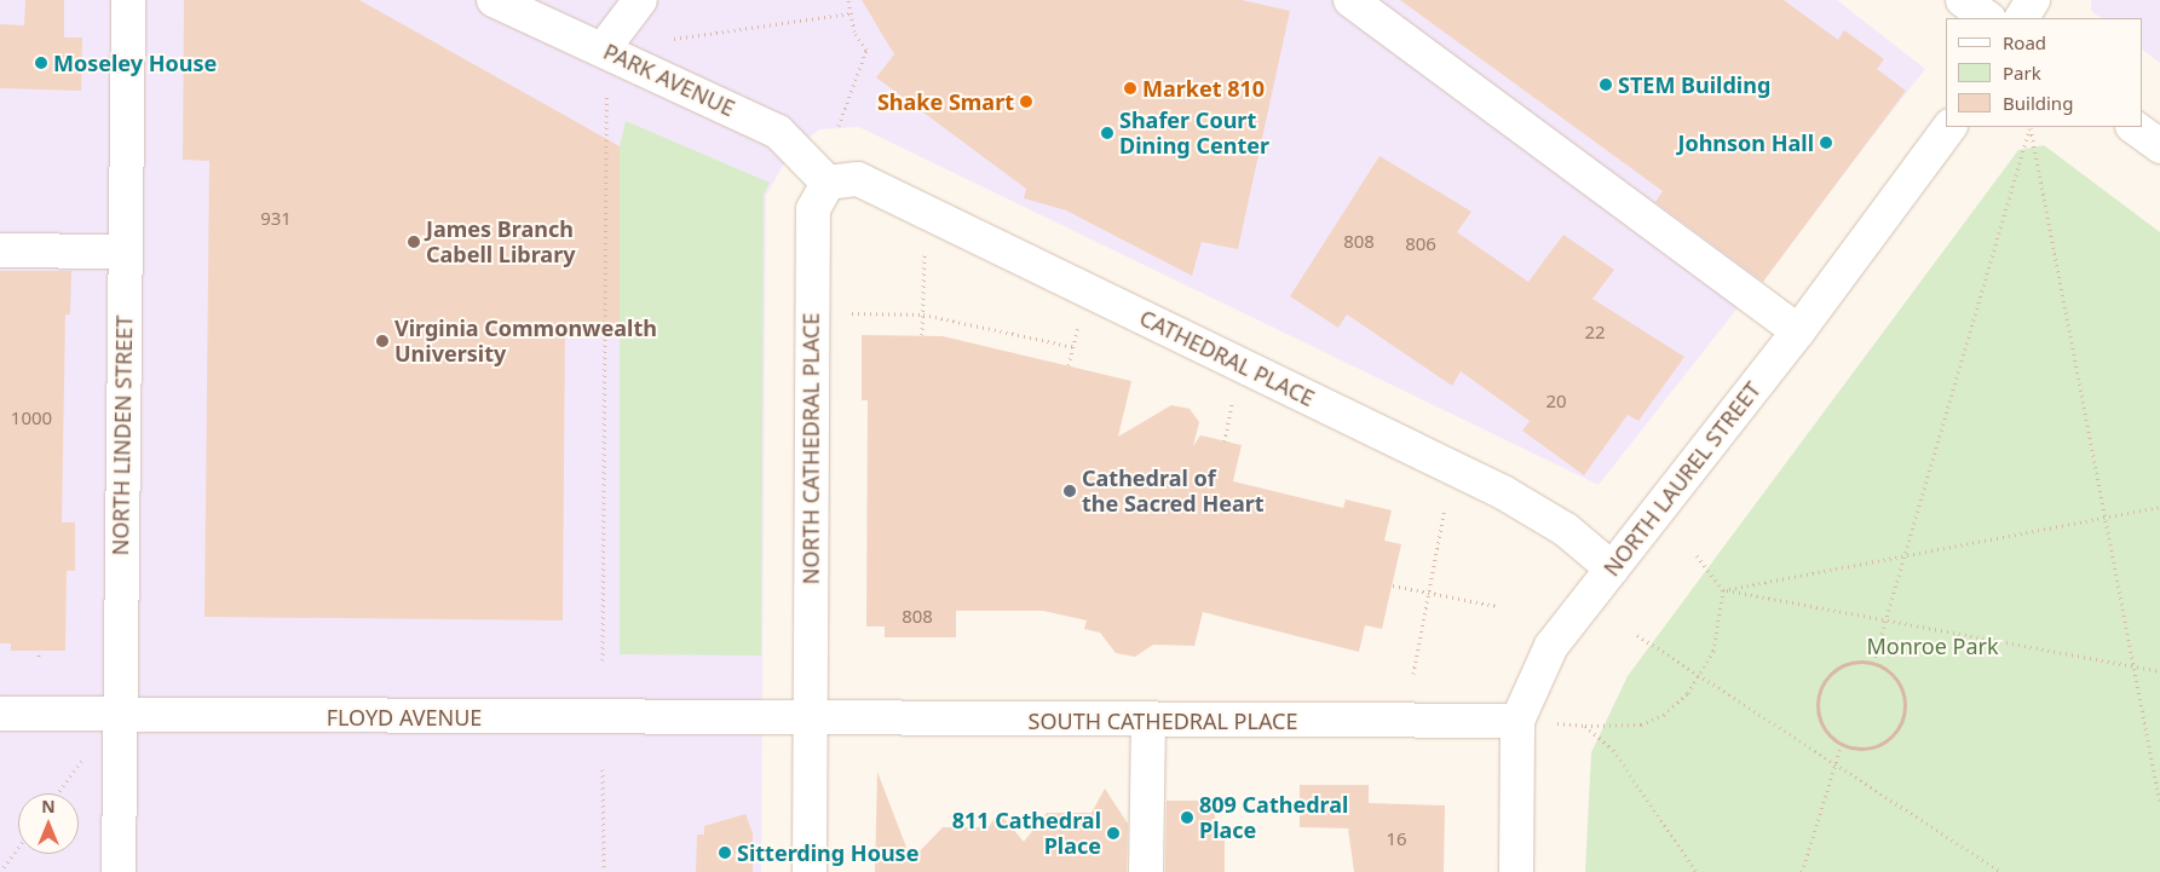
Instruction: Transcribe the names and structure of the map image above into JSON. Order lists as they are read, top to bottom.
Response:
{
  "streets": {
    "street": [
      "PARK AVENUE",
      "CATHEDRAL PLACE",
      "NORTH LINDEN STREET",
      "NORTH CATHEDRAL PLACE",
      "NORTH LAUREL STREET",
      "FLOYD AVENUE",
      "SOUTH CATHEDRAL PLACE"
    ]
  },
  "crossings": [
    ["PARK AVENUE", "CATHEDRAL PLACE"],
    ["PARK AVENUE", "NORTH CATHEDRAL PLACE"],
    ["CATHEDRAL PLACE", "NORTH CATHEDRAL PLACE"],
    ["CATHEDRAL PLACE", "NORTH LAUREL STREET"],
    ["NORTH LINDEN STREET", "FLOYD AVENUE"],
    ["NORTH CATHEDRAL PLACE", "FLOYD AVENUE"],
    ["NORTH CATHEDRAL PLACE", "SOUTH CATHEDRAL PLACE"],
    ["NORTH LAUREL STREET", "SOUTH CATHEDRAL PLACE"],
    ["FLOYD AVENUE", "SOUTH CATHEDRAL PLACE"]
  ],
  "parks": ["Monroe Park"],
  "places": [
    "Moseley House",
    "STEM Building",
    "Market 810",
    "Shake Smart",
    "Shafer Court Dining Center",
    "Johnson Hall",
    "James Branch Cabell Library",
    "Virginia Commonwealth University",
    "Cathedral of the Sacred Heart",
    "809 Cathedral Place",
    "811 Cathedral Place",
    "Sitterding House"
  ],
  "house_numbers": [
    "931",
    "808",
    "806",
    "22",
    "20",
    "1000",
    "808",
    "16"
  ],
  "legend": ["Road", "Park", "Building"],
  "north": "top"
}
